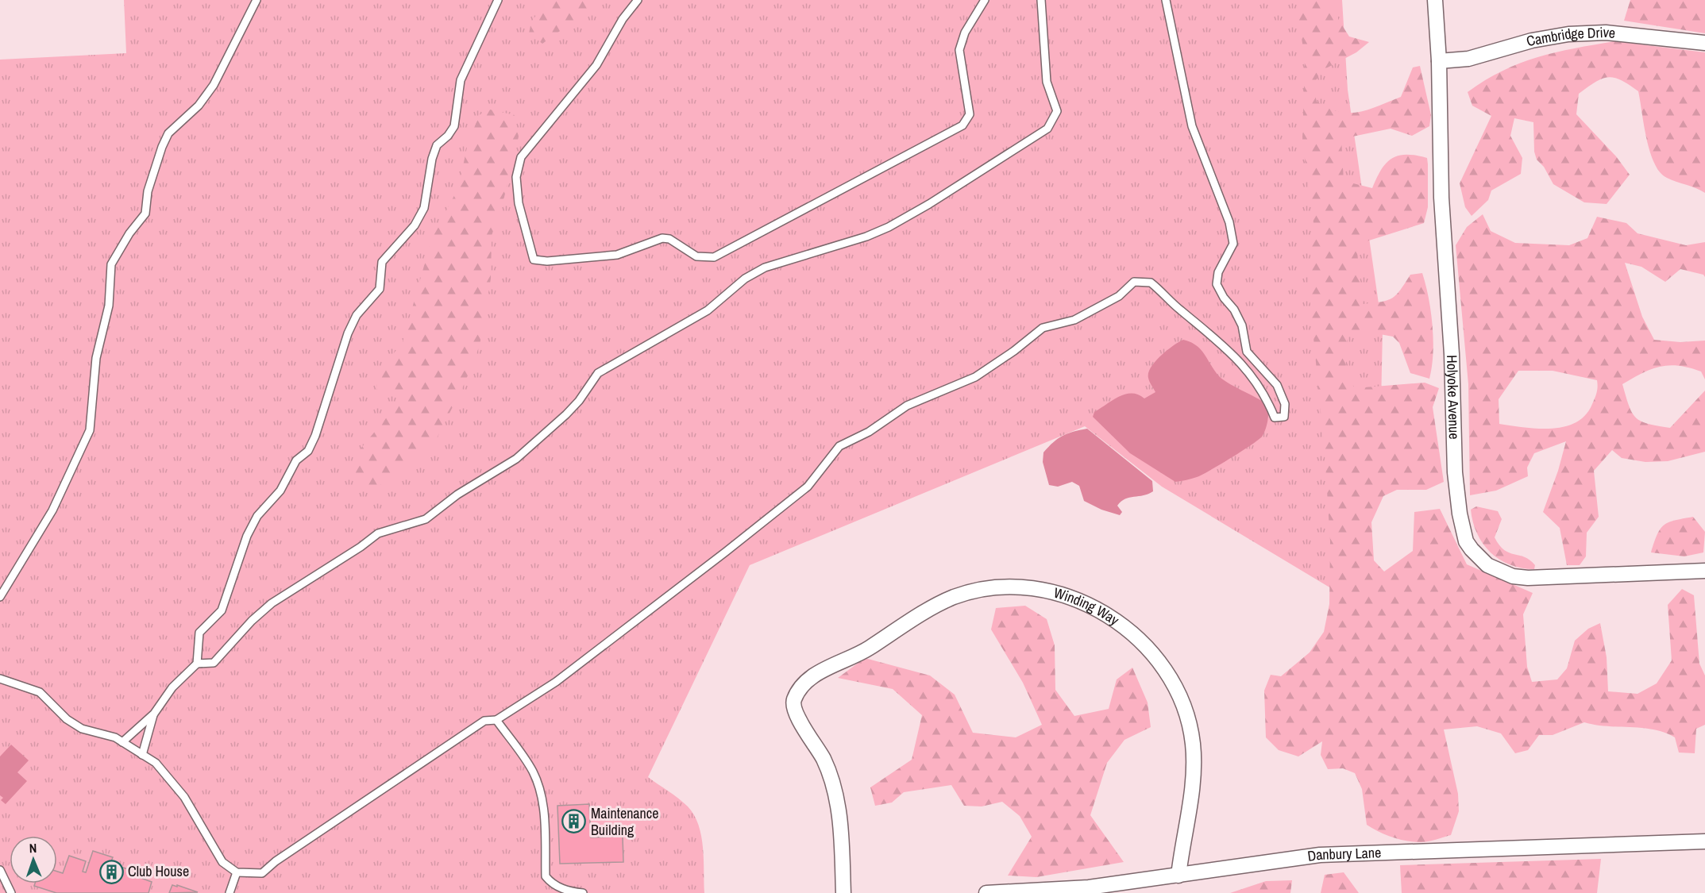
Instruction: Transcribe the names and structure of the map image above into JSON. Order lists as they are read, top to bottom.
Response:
{
  "streets": {
    "street": [
      "Cambridge Drive",
      "Holyoke Avenue",
      "Winding Way",
      "Danbury Lane"
    ]
  },
  "crossings": [
    ["Cambridge Drive", "Holyoke Avenue"],
    ["Winding Way", "Danbury Lane"]
  ],
  "places": {
    "building": ["Maintenance Building", "Club House"]
  },
  "north": "top"
}
